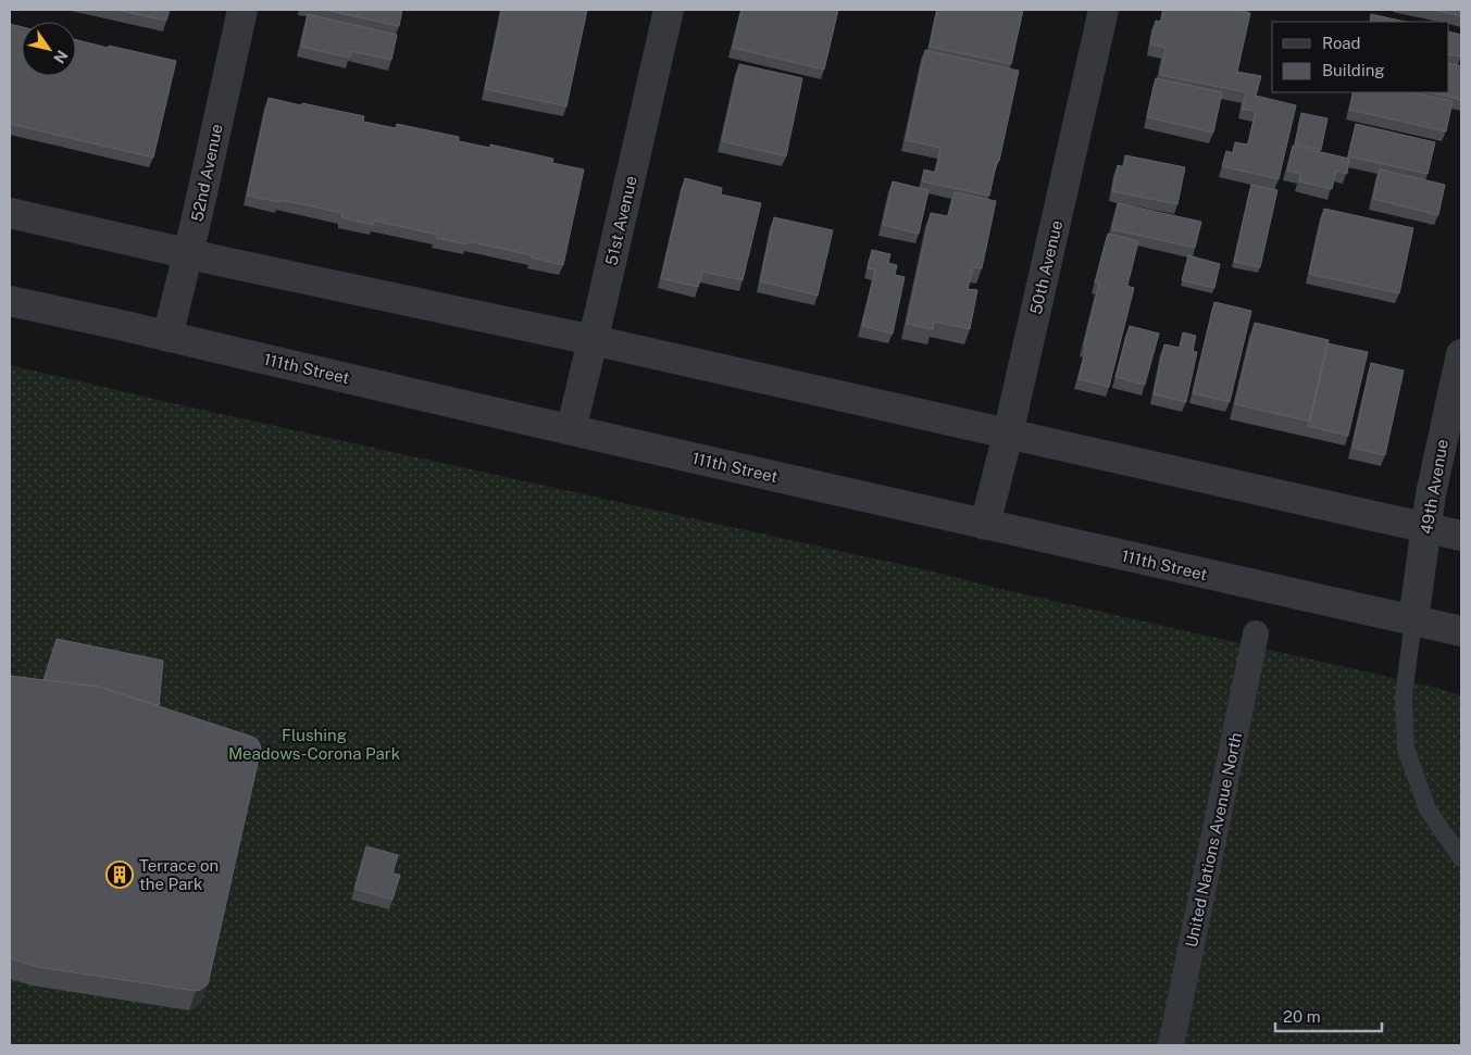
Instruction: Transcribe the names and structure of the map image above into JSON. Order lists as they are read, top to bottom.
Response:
{
  "streets": {
    "street": [
      "52nd Avenue",
      "51st Avenue",
      "50th Avenue",
      "111th Street",
      "49th Avenue",
      "United Nations Avenue North"
    ]
  },
  "crossings": [
    ["52nd Avenue", "111th Street"],
    ["51st Avenue", "111th Street"],
    ["50th Avenue", "111th Street"],
    ["111th Street", "49th Avenue"]
  ],
  "parks": ["Flushing Meadows-Corona Park"],
  "places": {
    "building": ["Terrace on the Park"]
  },
  "legend": ["Road", "Building"],
  "scale_bar": "20 m",
  "north": "bottom right"
}
